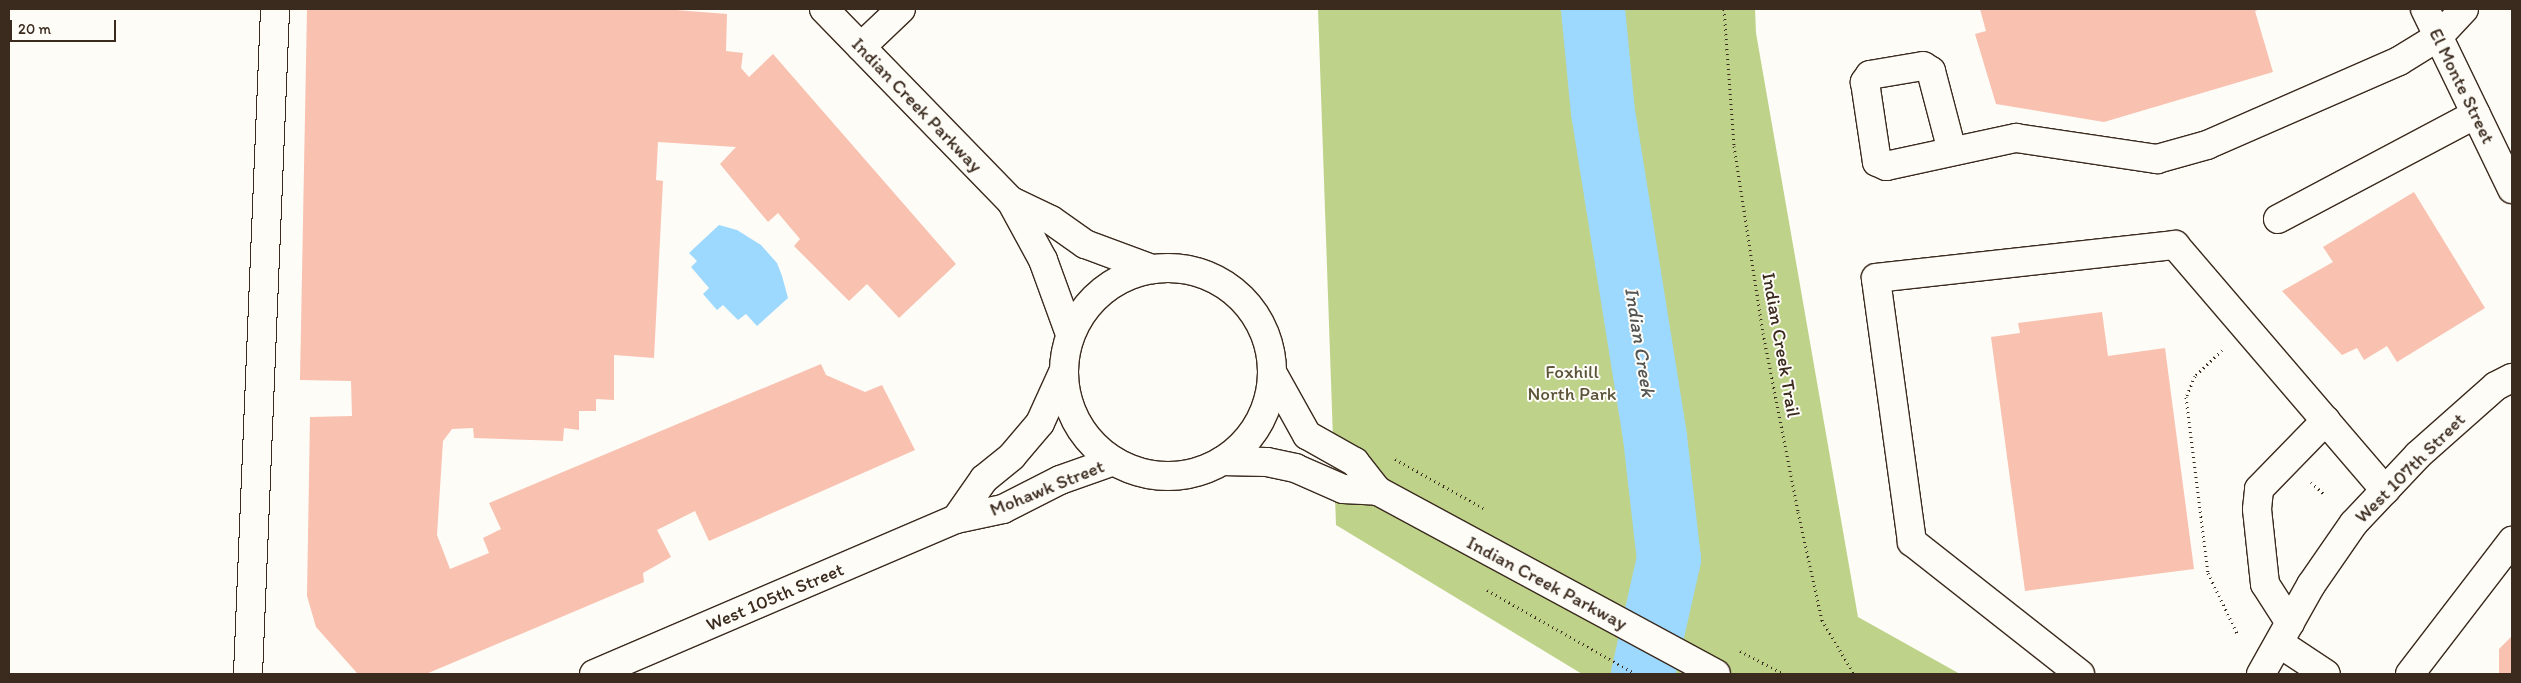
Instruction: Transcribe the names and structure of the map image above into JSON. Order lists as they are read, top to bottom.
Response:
{
  "streets": {
    "street": [
      "El Monte Street",
      "Indian Creek Parkway",
      "West 107th Street",
      "Mohawk Street",
      "West 105th Street"
    ],
    "path": ["Indian Creek Trail"]
  },
  "crossings": [
    ["Mohawk Street", "West 105th Street"]
  ],
  "water": ["Indian Creek"],
  "parks": ["Foxhill North Park"],
  "scale_bar": "20 m"
}
